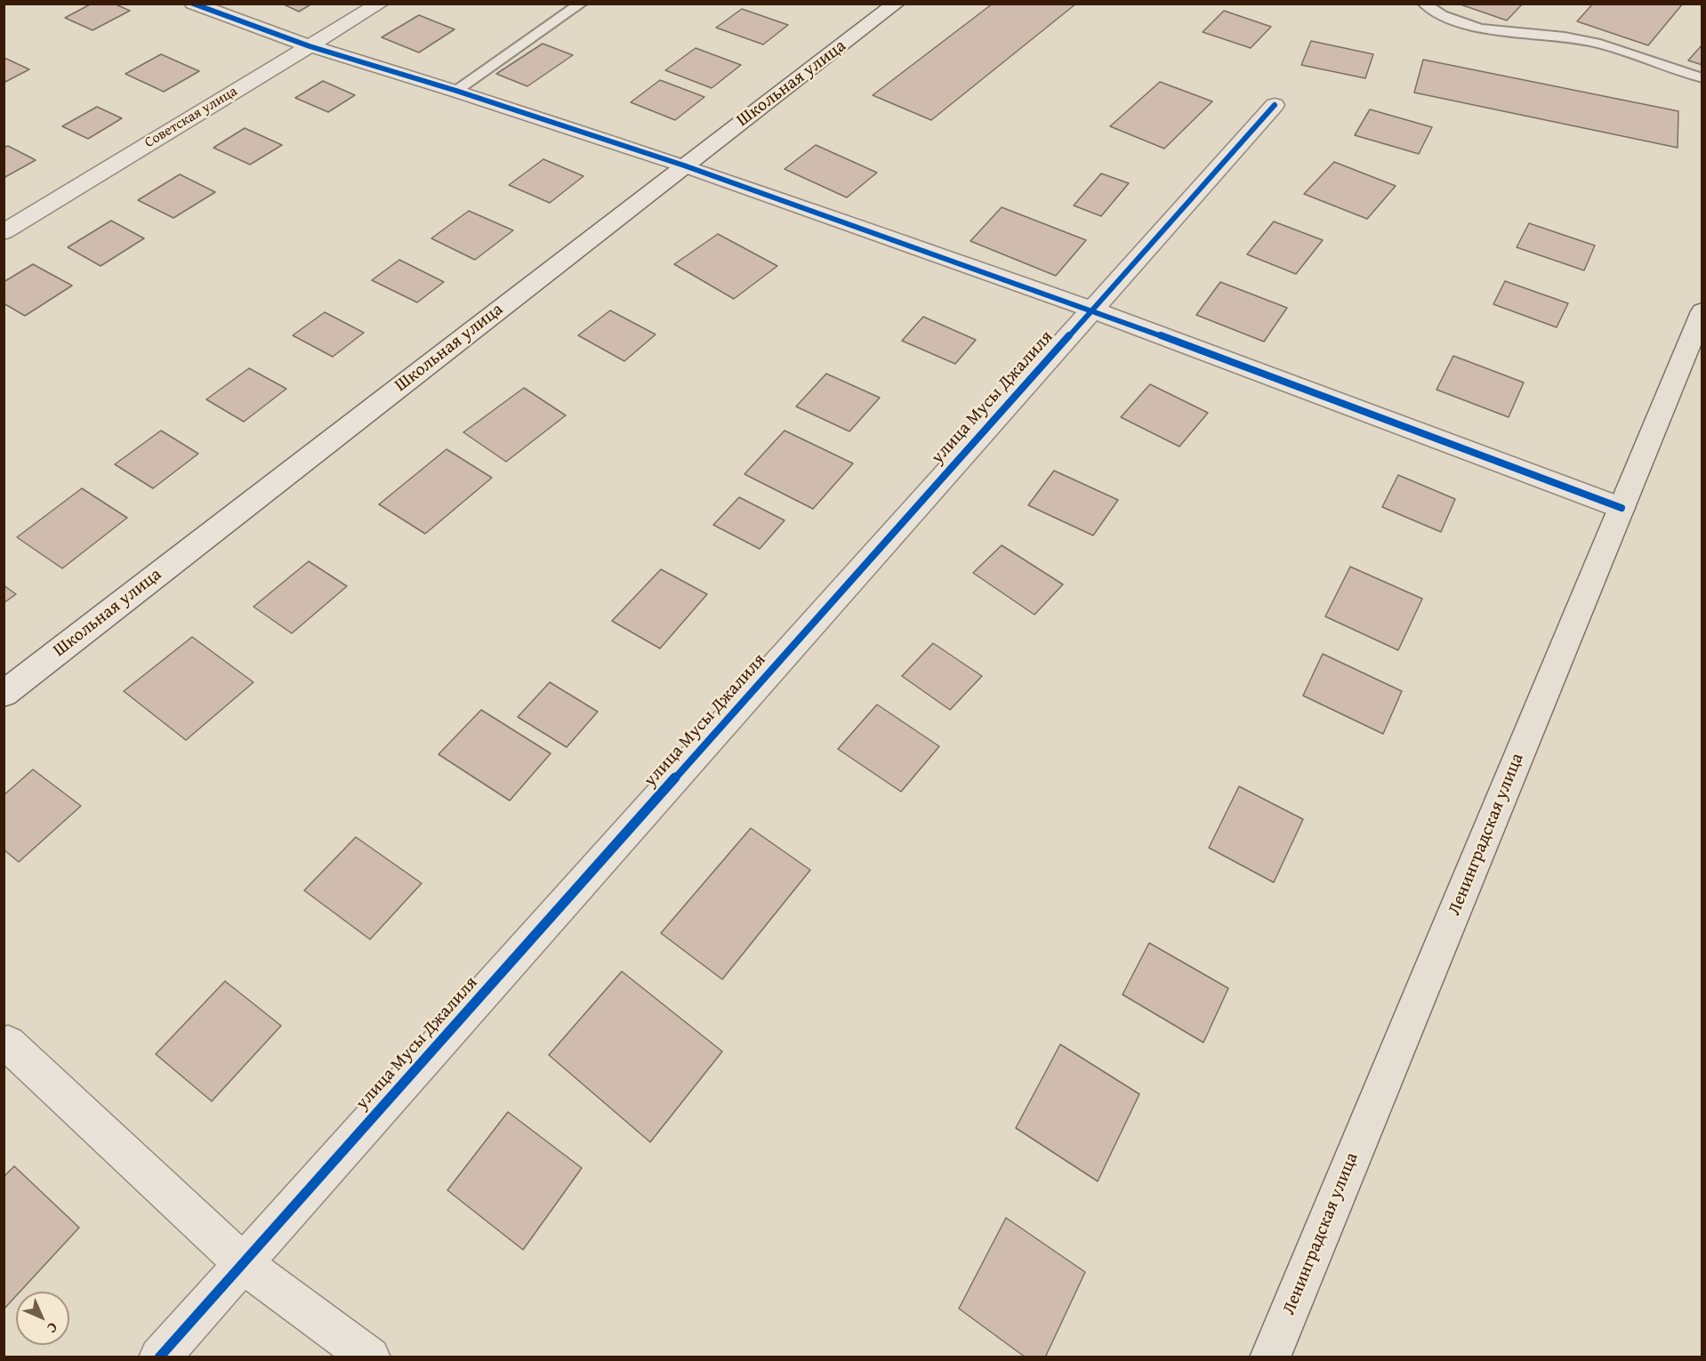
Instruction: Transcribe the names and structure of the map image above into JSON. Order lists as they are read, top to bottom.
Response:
{
  "streets": {
    "main road": ["Ленинградская улица"],
    "street": ["Школьная улица", "Советская улица", "улица Мусы Джалиля"]
  },
  "north": "bottom right"
}
